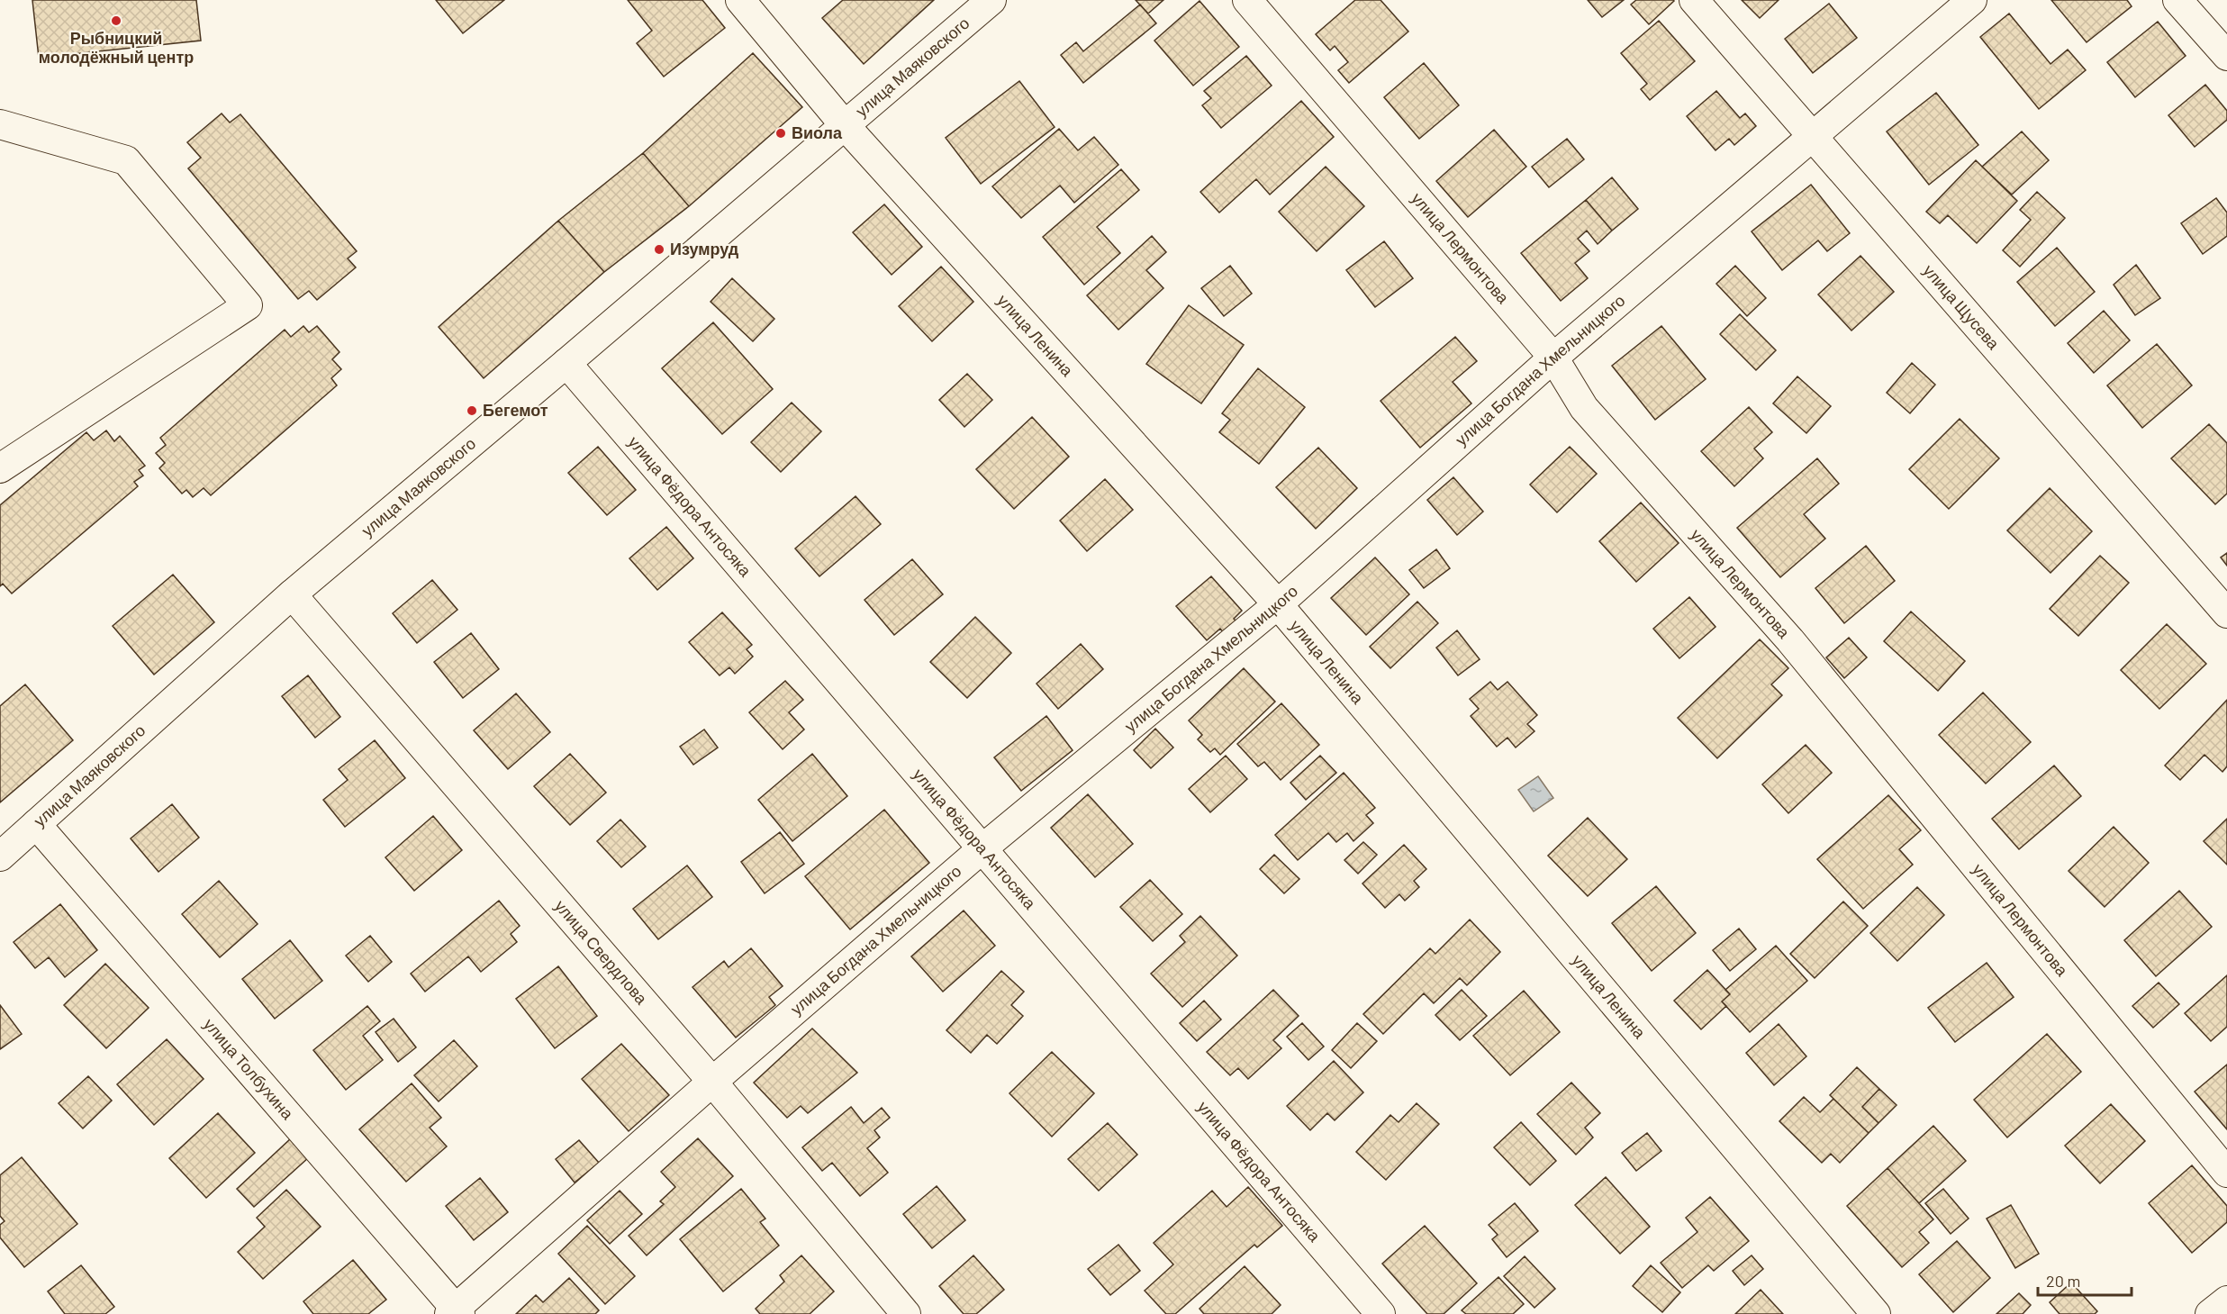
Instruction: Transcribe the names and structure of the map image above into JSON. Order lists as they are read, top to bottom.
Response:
{
  "streets": {
    "street": [
      "улица Маяковского",
      "улица Лермонтова",
      "улица Щусева",
      "улица Ленина",
      "улица Богдана Хмельницкого",
      "улица Фёдора Антосяка",
      "улица Свердлова",
      "улица Толбухина"
    ]
  },
  "crossings": [
    ["улица Маяковского", "улица Ленина"],
    ["улица Маяковского", "улица Фёдора Антосяка"],
    ["улица Маяковского", "улица Свердлова"],
    ["улица Маяковского", "улица Толбухина"],
    ["улица Лермонтова", "улица Богдана Хмельницкого"],
    ["улица Щусева", "улица Богдана Хмельницкого"],
    ["улица Ленина", "улица Богдана Хмельницкого"],
    ["улица Богдана Хмельницкого", "улица Фёдора Антосяка"],
    ["улица Богдана Хмельницкого", "улица Свердлова"],
    ["улица Богдана Хмельницкого", "улица Толбухина"]
  ],
  "places": [
    "Рыбницкий молодёжный центр",
    "Виола",
    "Изумруд",
    "Бегемот"
  ],
  "scale_bar": "20 m"
}
